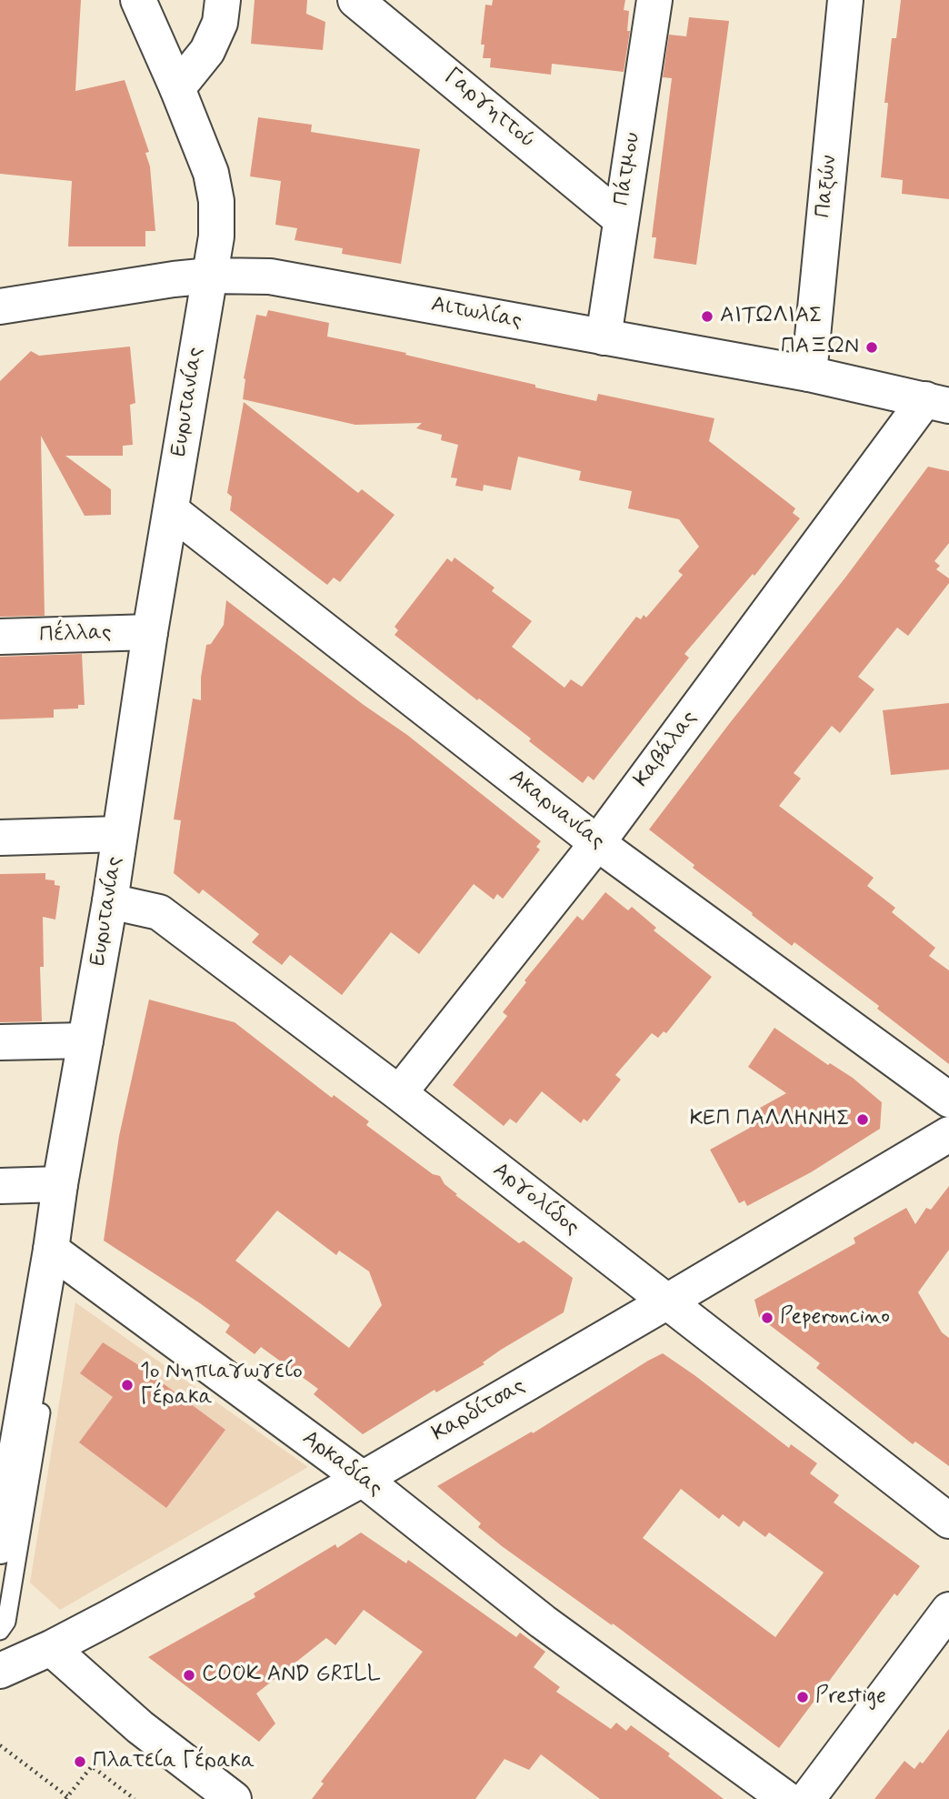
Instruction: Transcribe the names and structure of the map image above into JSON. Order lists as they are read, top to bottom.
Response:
{
  "streets": {
    "street": [
      "Γαργηττού",
      "Πάτμου",
      "Παξών",
      "Αιτωλίας",
      "Ευρυτανίας",
      "Πέλλας",
      "Καβάλας",
      "Ακαρνανίας",
      "Αργολίδος",
      "Καρδίτσας",
      "Αρκαδίας"
    ]
  },
  "crossings": [
    ["Γαργηττού", "Πάτμου"],
    ["Πάτμου", "Αιτωλίας"],
    ["Παξών", "Αιτωλίας"],
    ["Αιτωλίας", "Ευρυτανίας"],
    ["Αιτωλίας", "Καβάλας"],
    ["Ευρυτανίας", "Πέλλας"],
    ["Ευρυτανίας", "Ακαρνανίας"],
    ["Ευρυτανίας", "Αργολίδος"],
    ["Ευρυτανίας", "Αρκαδίας"],
    ["Καβάλας", "Ακαρνανίας"],
    ["Καβάλας", "Αργολίδος"],
    ["Αργολίδος", "Καρδίτσας"],
    ["Καρδίτσας", "Αρκαδίας"]
  ],
  "places": [
    "ΑΙΤΩΛΙΑΣ",
    "ΠΑΞΩΝ",
    "ΚΕΠ ΠΑΛΛΗΝΗΣ",
    "Peperoncino",
    "1ο Νηπιαγωγείο Γέρακα",
    "COOK AND GRILL",
    "Prestige",
    "Πλατεία Γέρακα"
  ]
}
